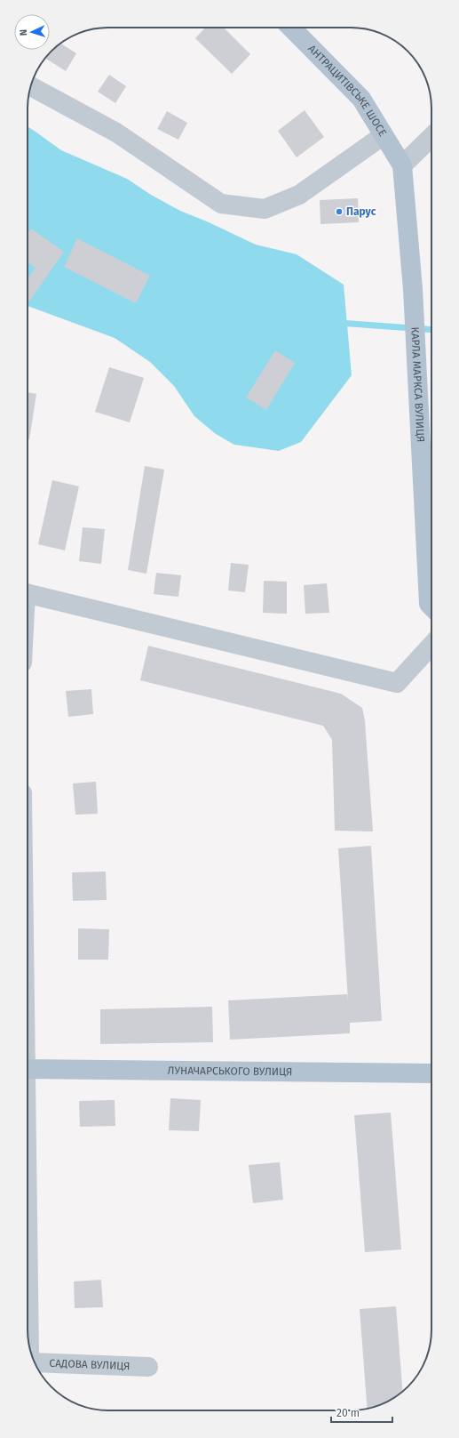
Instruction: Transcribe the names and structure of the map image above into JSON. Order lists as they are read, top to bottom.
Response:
{
  "streets": {
    "main road": ["АНТРАЦИТІВСЬКЕ ШОСЕ", "КАРЛА МАРКСА ВУЛИЦЯ", "ЛУНАЧАРСЬКОГО ВУЛИЦЯ"],
    "street": ["САДОВА ВУЛИЦЯ"]
  },
  "crossings": [
    ["АНТРАЦИТІВСЬКЕ ШОСЕ", "КАРЛА МАРКСА ВУЛИЦЯ"]
  ],
  "places": ["Парус"],
  "scale_bar": "20 m",
  "north": "left"
}
